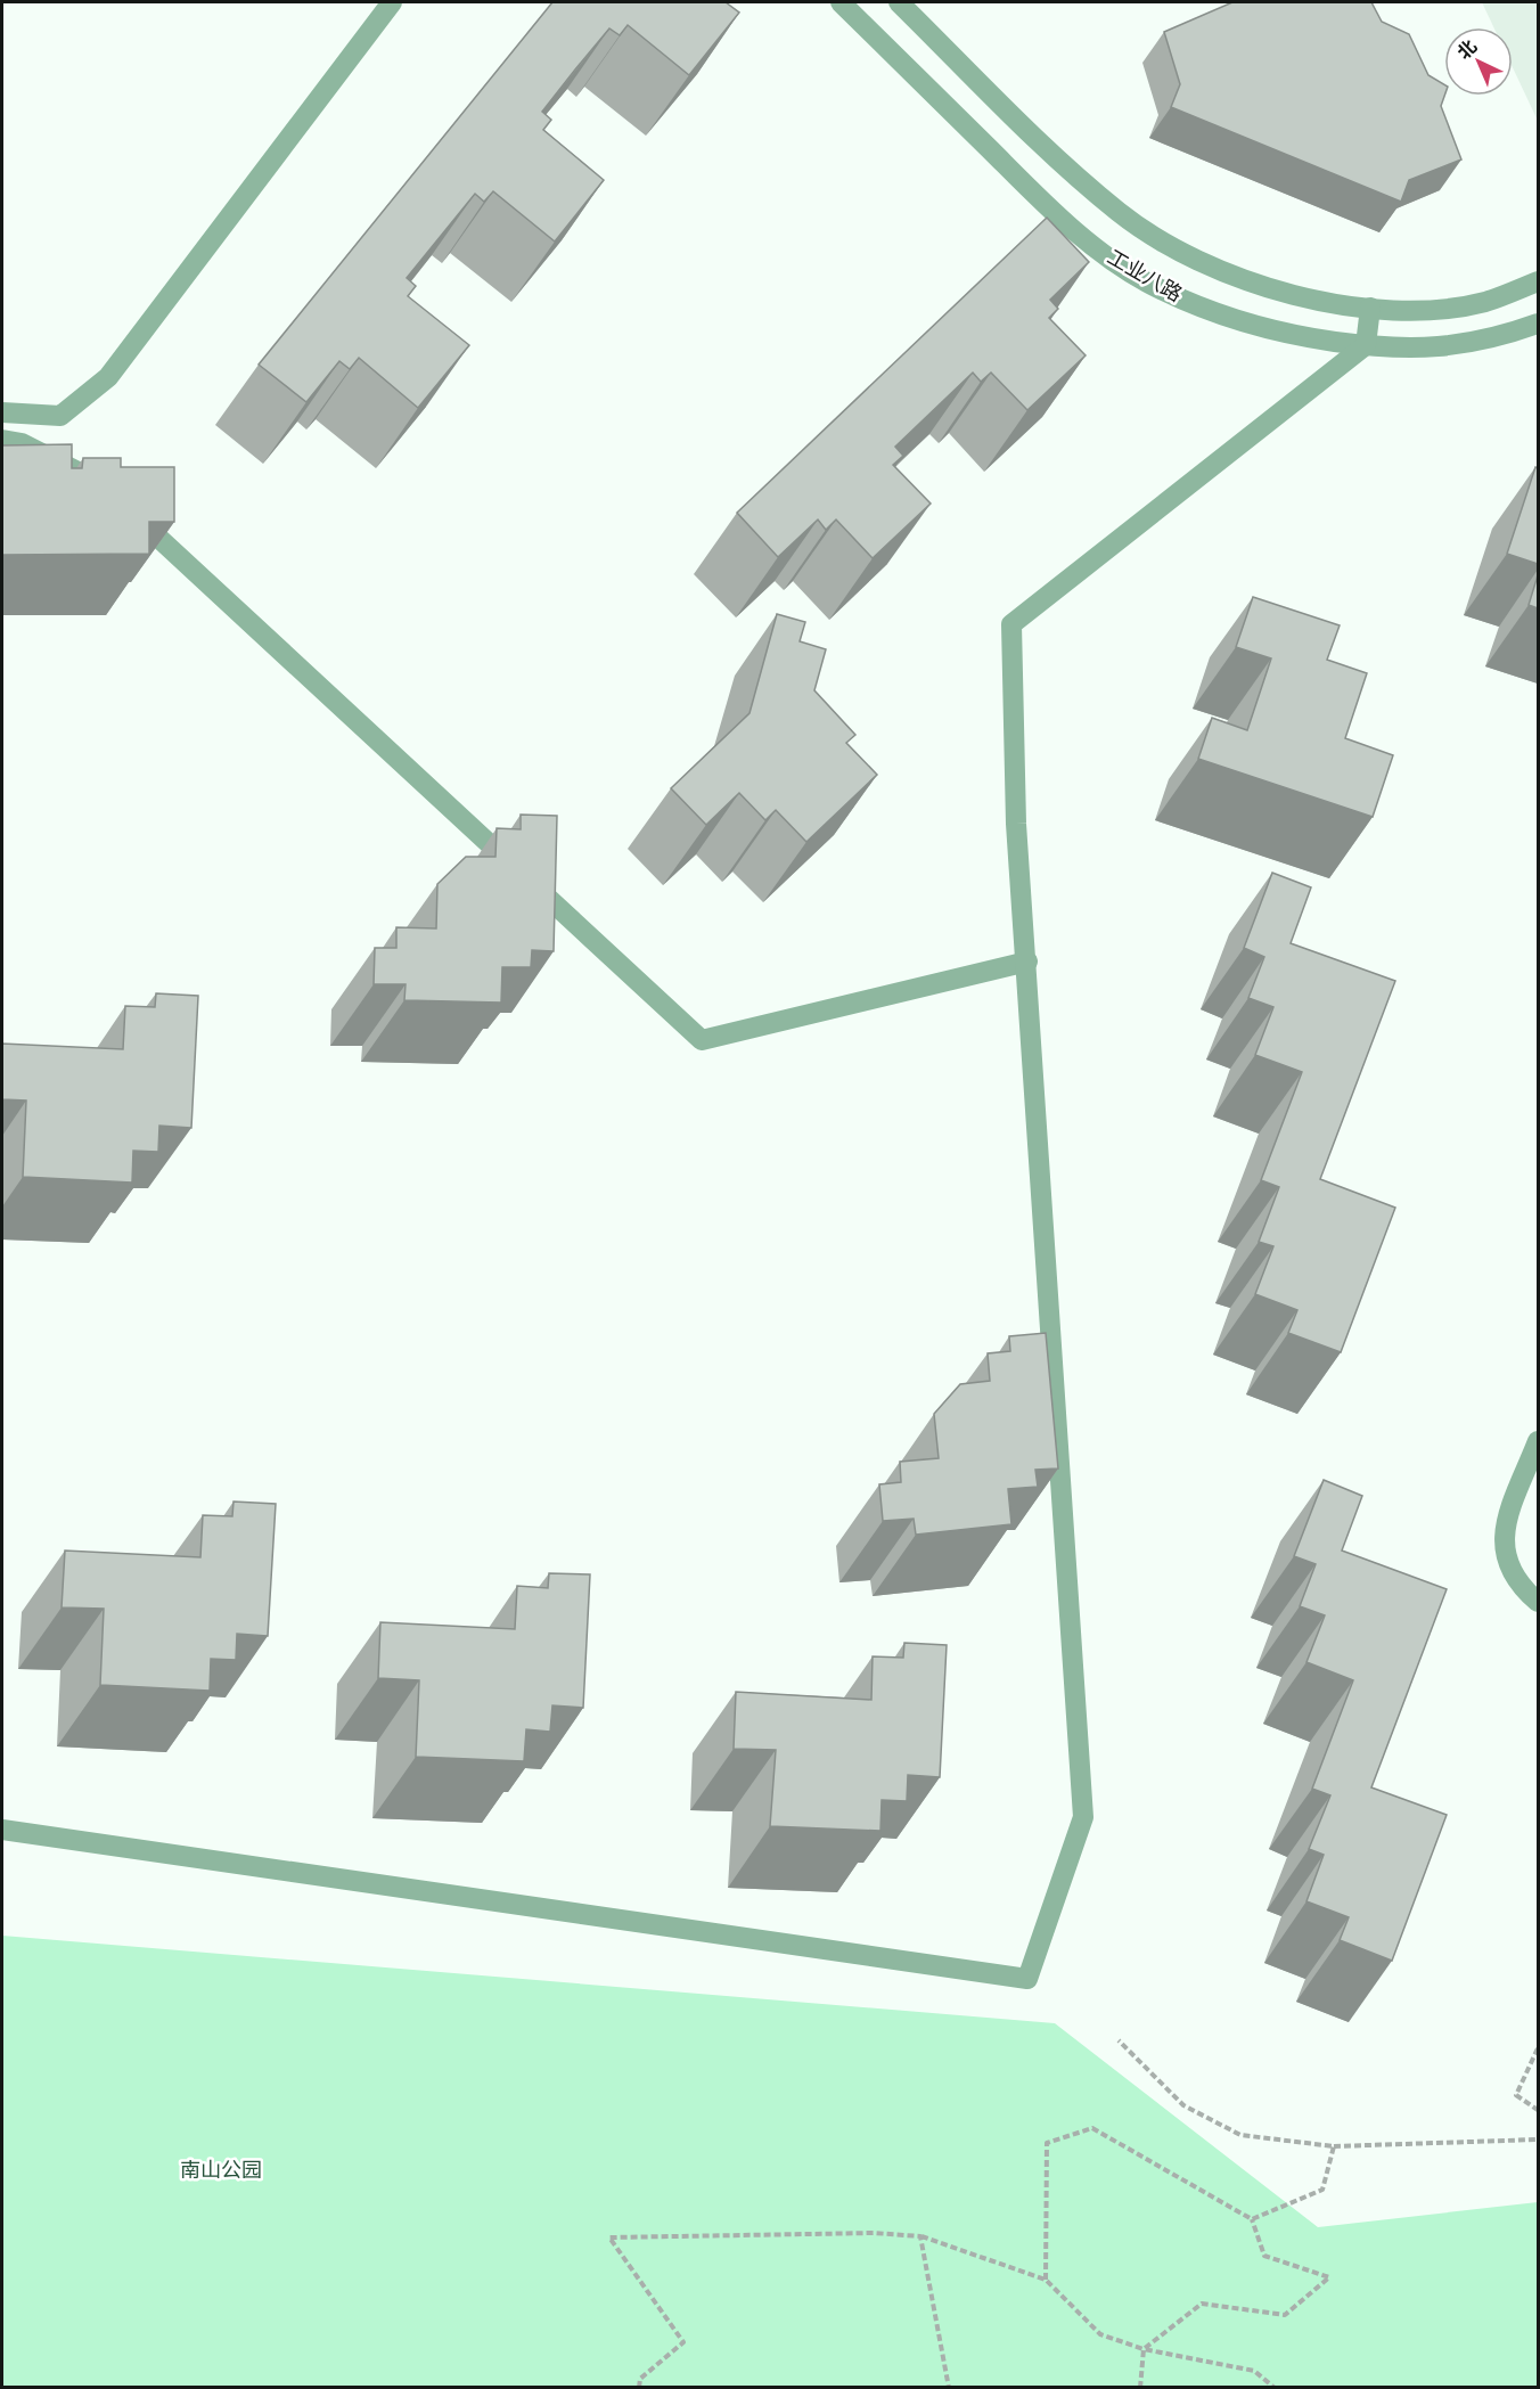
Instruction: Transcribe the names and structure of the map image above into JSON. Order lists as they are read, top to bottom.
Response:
{
  "streets": {
    "street": ["工业八路"]
  },
  "parks": ["南山公园"],
  "north": "top left"
}
